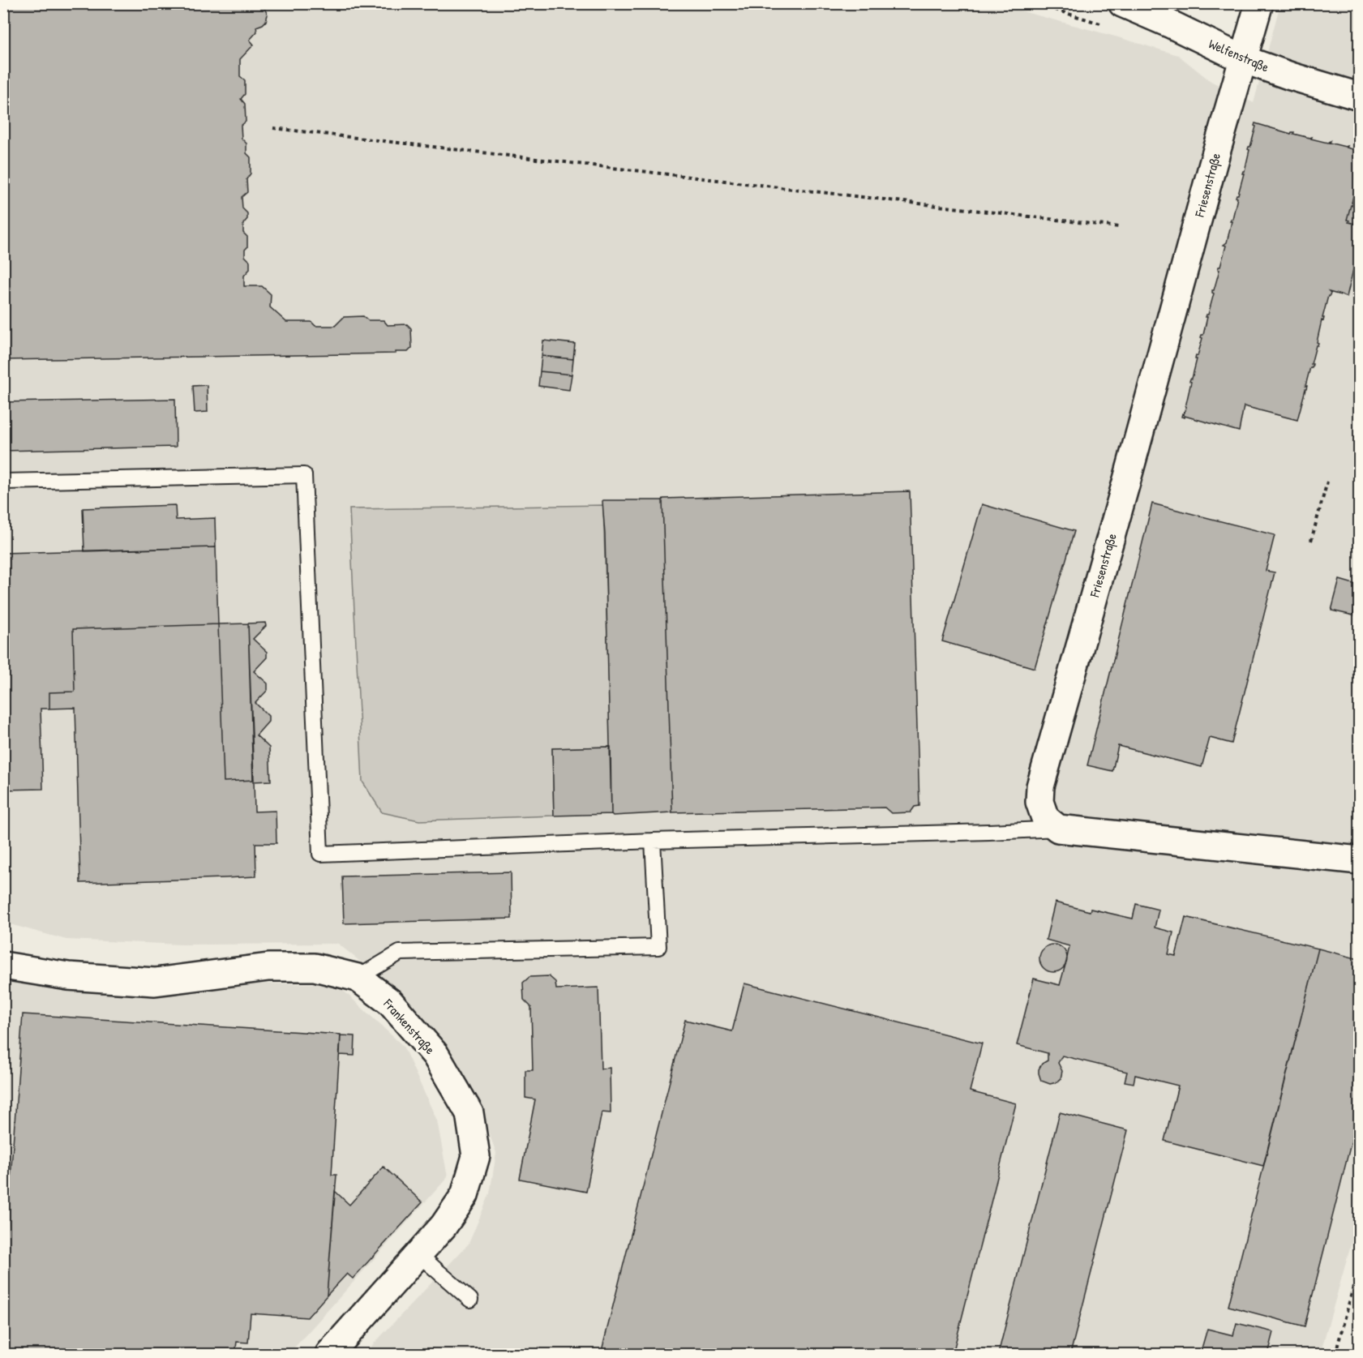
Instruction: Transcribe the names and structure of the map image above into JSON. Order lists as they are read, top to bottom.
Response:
{
  "streets": {
    "street": ["Welfenstraße", "Friesenstraße", "Frankenstraße"]
  },
  "crossings": [
    ["Welfenstraße", "Friesenstraße"]
  ]
}
